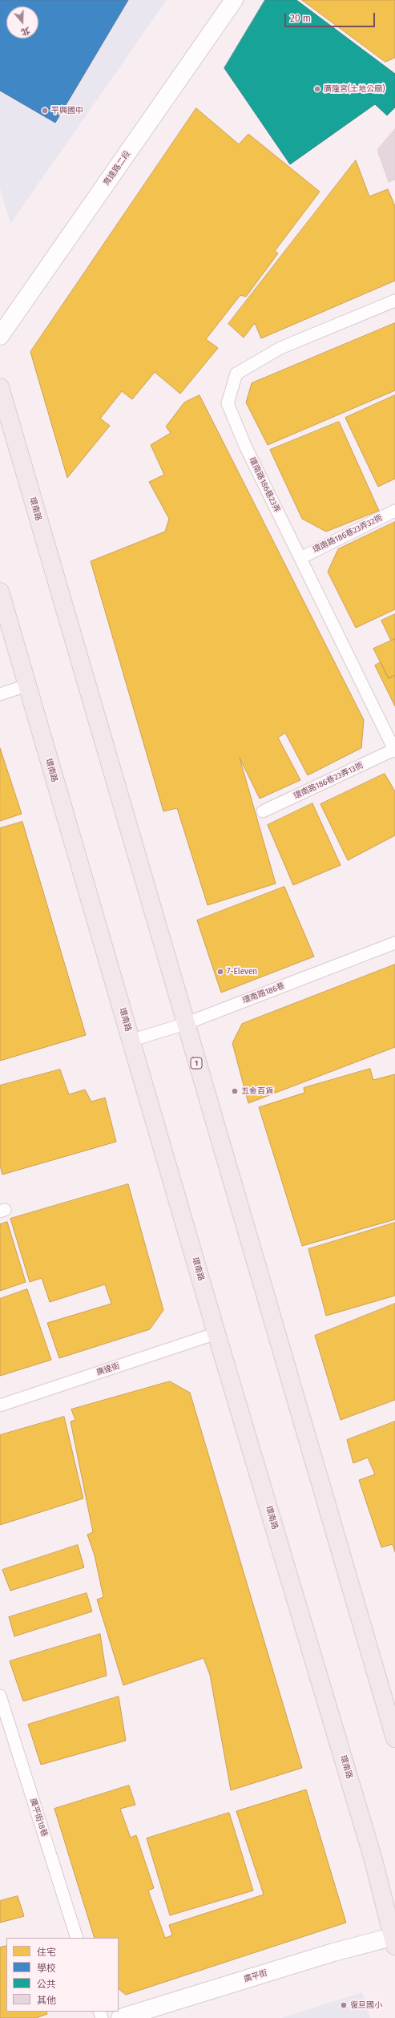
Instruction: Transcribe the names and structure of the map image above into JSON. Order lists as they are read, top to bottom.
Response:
{
  "streets": {
    "main road": ["環南路", "1"],
    "street": ["育達路二段", "廣平街"],
    "lane": [
      "環南路186巷23弄",
      "環南路186巷23弄32衖",
      "環南路186巷23弄13衖",
      "環南路186巷",
      "廣達街",
      "廣平街18巷"
    ]
  },
  "crossings": [
    ["環南路186巷23弄", "環南路186巷23弄32衖"],
    ["環南路186巷23弄", "環南路186巷23弄13衖"],
    ["環南路", "環南路186巷"],
    ["環南路", "廣達街"],
    ["環南路", "廣平街"]
  ],
  "places": [
    "廣隆宮(土地公廟)",
    "平興國中",
    "7-Eleven",
    "五金百貨",
    "復旦國小"
  ],
  "legend": [
    "住宅",
    "學校",
    "公共",
    "其他"
  ],
  "scale_bar": "20 m",
  "north": "bottom"
}
